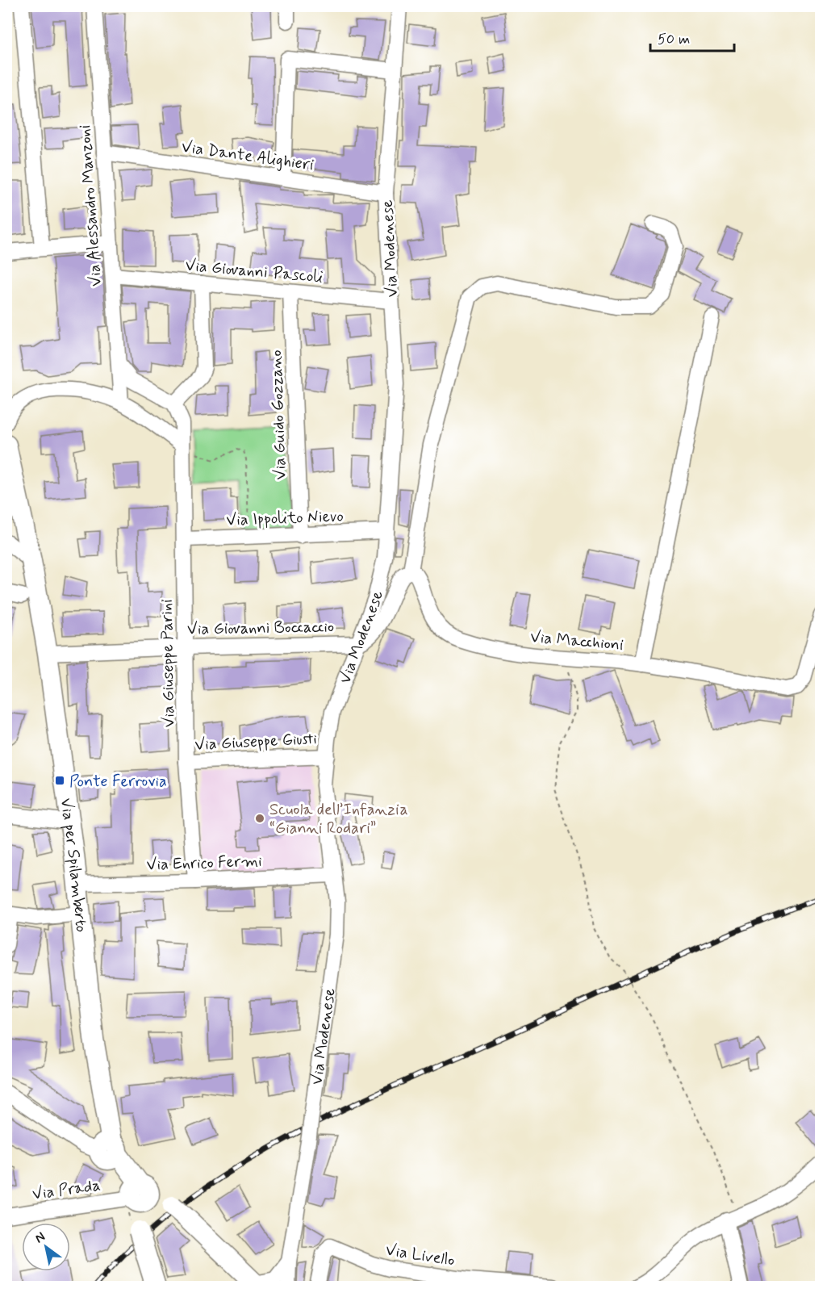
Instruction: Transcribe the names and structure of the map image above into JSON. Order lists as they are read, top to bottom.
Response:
{
  "streets": {
    "main road": ["Via per Spilamberto"],
    "street": [
      "Via Dante Alighieri",
      "Via Alessandro Manzoni",
      "Via Modenese",
      "Via Giovanni Pascoli",
      "Via Guido Gozzano",
      "Via Ippolito Nievo",
      "Via Giovanni Boccaccio",
      "Via Macchioni",
      "Via Giuseppe Parini",
      "Via Giuseppe Giusti",
      "Via Enrico Fermi",
      "Via Prada",
      "Via Livello"
    ]
  },
  "crossings": [
    ["Via Dante Alighieri", "Via Alessandro Manzoni"],
    ["Via Dante Alighieri", "Via Modenese"],
    ["Via Alessandro Manzoni", "Via Giovanni Pascoli"],
    ["Via Modenese", "Via Giovanni Pascoli"],
    ["Via Modenese", "Via Ippolito Nievo"],
    ["Via Modenese", "Via Giovanni Boccaccio"],
    ["Via Modenese", "Via Giuseppe Giusti"],
    ["Via Modenese", "Via Enrico Fermi"],
    ["Via Giovanni Pascoli", "Via Guido Gozzano"],
    ["Via Guido Gozzano", "Via Ippolito Nievo"],
    ["Via Ippolito Nievo", "Via Giuseppe Parini"],
    ["Via Giovanni Boccaccio", "Via Giuseppe Parini"],
    ["Via Giovanni Boccaccio", "Via per Spilamberto"],
    ["Via Giuseppe Parini", "Via Giuseppe Giusti"],
    ["Via Giuseppe Parini", "Via Enrico Fermi"],
    ["Via Enrico Fermi", "Via per Spilamberto"],
    ["Via per Spilamberto", "Via Prada"]
  ],
  "places": {
    "transit": ["Ponte Ferrovia"],
    "other": ["Scuola dell’Infanzia “Gianni Rodari”"]
  },
  "scale_bar": "50 m",
  "north": "top left"
}
